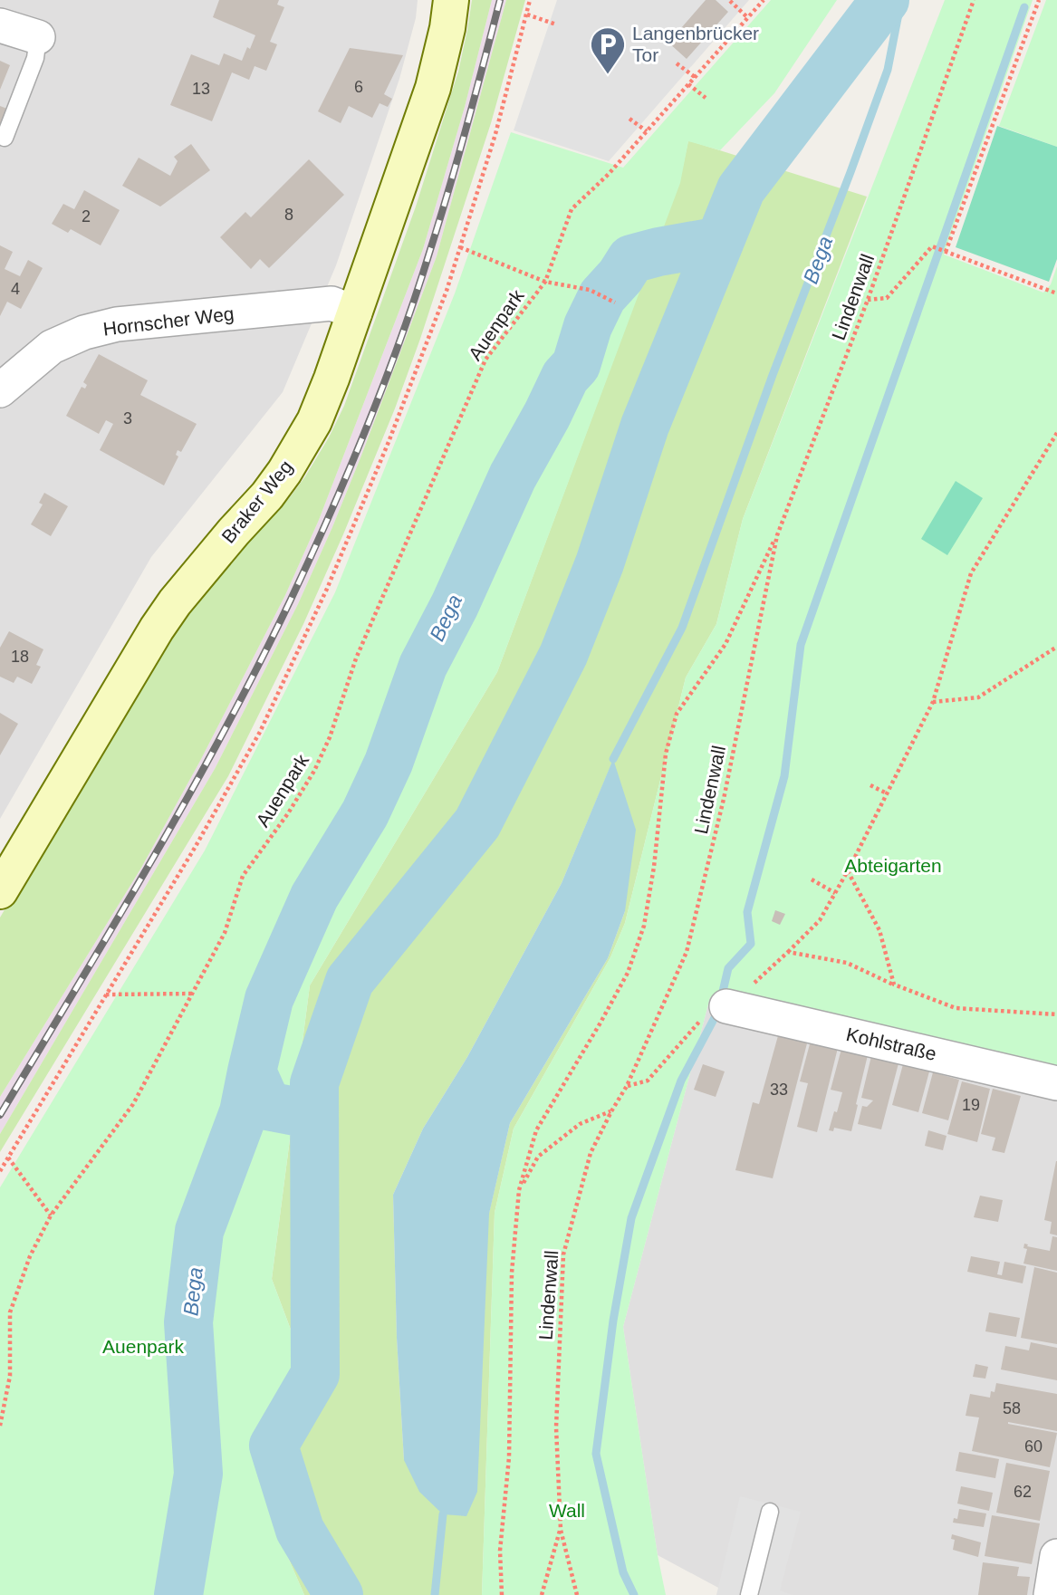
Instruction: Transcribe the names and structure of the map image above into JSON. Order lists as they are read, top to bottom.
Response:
{
  "streets": {
    "street": ["Hornscher Weg", "Braker Weg", "Kohlstraße"],
    "path": ["Lindenwall", "Auenpark"]
  },
  "crossings": [
    ["Hornscher Weg", "Braker Weg"]
  ],
  "water": ["Bega"],
  "parks": ["Abteigarten", "Auenpark", "Wall"],
  "places": {
    "parking": ["Langenbrücker Tor"]
  },
  "house_numbers": [
    "6",
    "13",
    "8",
    "2",
    "4",
    "3",
    "18",
    "33",
    "19",
    "58",
    "60",
    "62"
  ]
}
